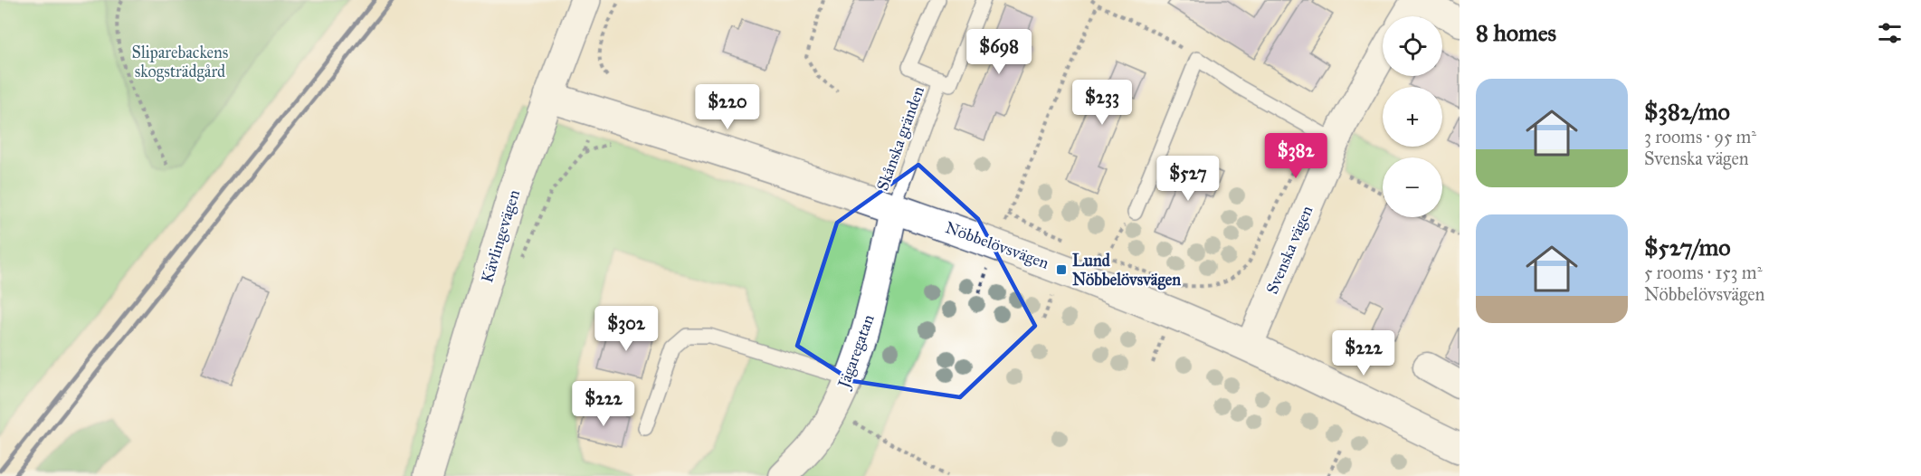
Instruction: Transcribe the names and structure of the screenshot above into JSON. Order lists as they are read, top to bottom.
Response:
{
  "streets": {
    "street": [
      "Kävlingevägen",
      "Nöbbelövsvägen",
      "Svenska vägen",
      "Jägaregatan"
    ],
    "lane": ["Skånska gränden"]
  },
  "crossings": [
    ["Skånska gränden", "Nöbbelövsvägen"],
    ["Skånska gränden", "Jägaregatan"],
    ["Kävlingevägen", "Nöbbelövsvägen"],
    ["Nöbbelövsvägen", "Svenska vägen"],
    ["Nöbbelövsvägen", "Jägaregatan"]
  ],
  "parks": ["Sliparebackens skogsträdgård"],
  "places": {
    "transit": ["Lund Nöbbelövsvägen"]
  },
  "page": {
    "heading": "8 homes",
    "map_buttons": ["+", "−"],
    "price": [
      "$698",
      "$233",
      "$220",
      "$382",
      "$527",
      "$302",
      "$222",
      "$222"
    ],
    "list": [
      {
        "name": "$382/mo",
        "note": "3 rooms · 95 m² · Svenska vägen"
      },
      {
        "name": "$527/mo",
        "note": "5 rooms · 153 m² · Nöbbelövsvägen"
      }
    ]
  }
}
